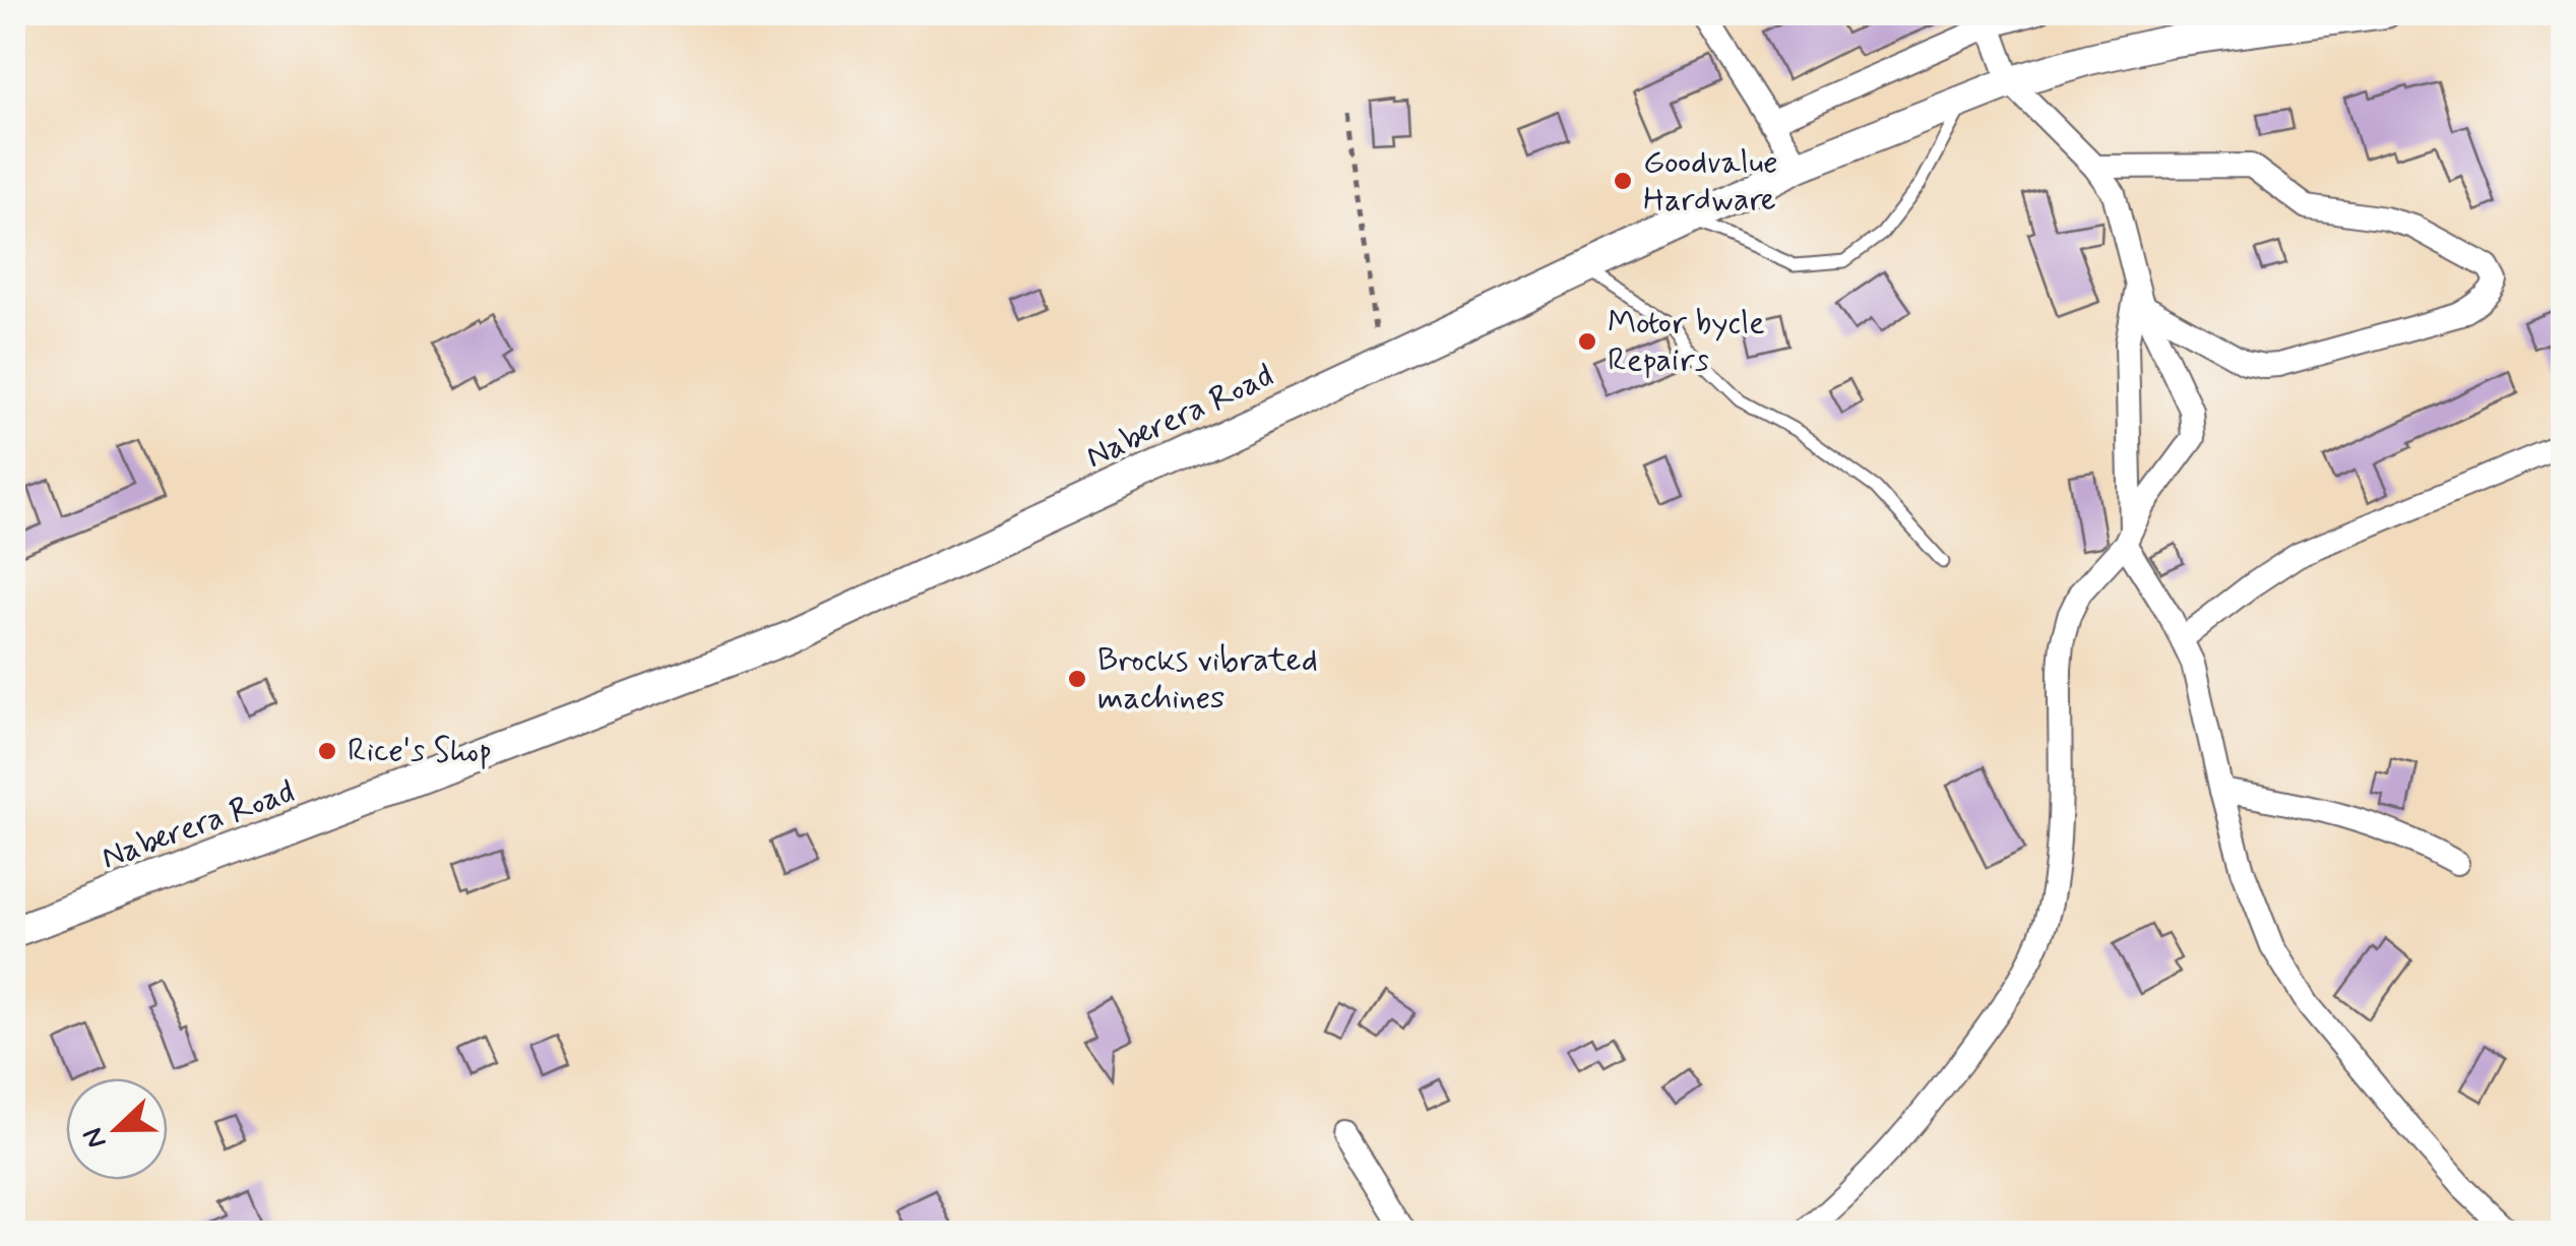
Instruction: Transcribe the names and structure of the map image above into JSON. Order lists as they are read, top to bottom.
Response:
{
  "streets": {
    "street": ["Naberera Road"]
  },
  "places": [
    "Goodvalue Hardware",
    "Motor bycle Repairs",
    "Brocks vibrated machines",
    "Rice's Shop"
  ],
  "north": "left"
}
